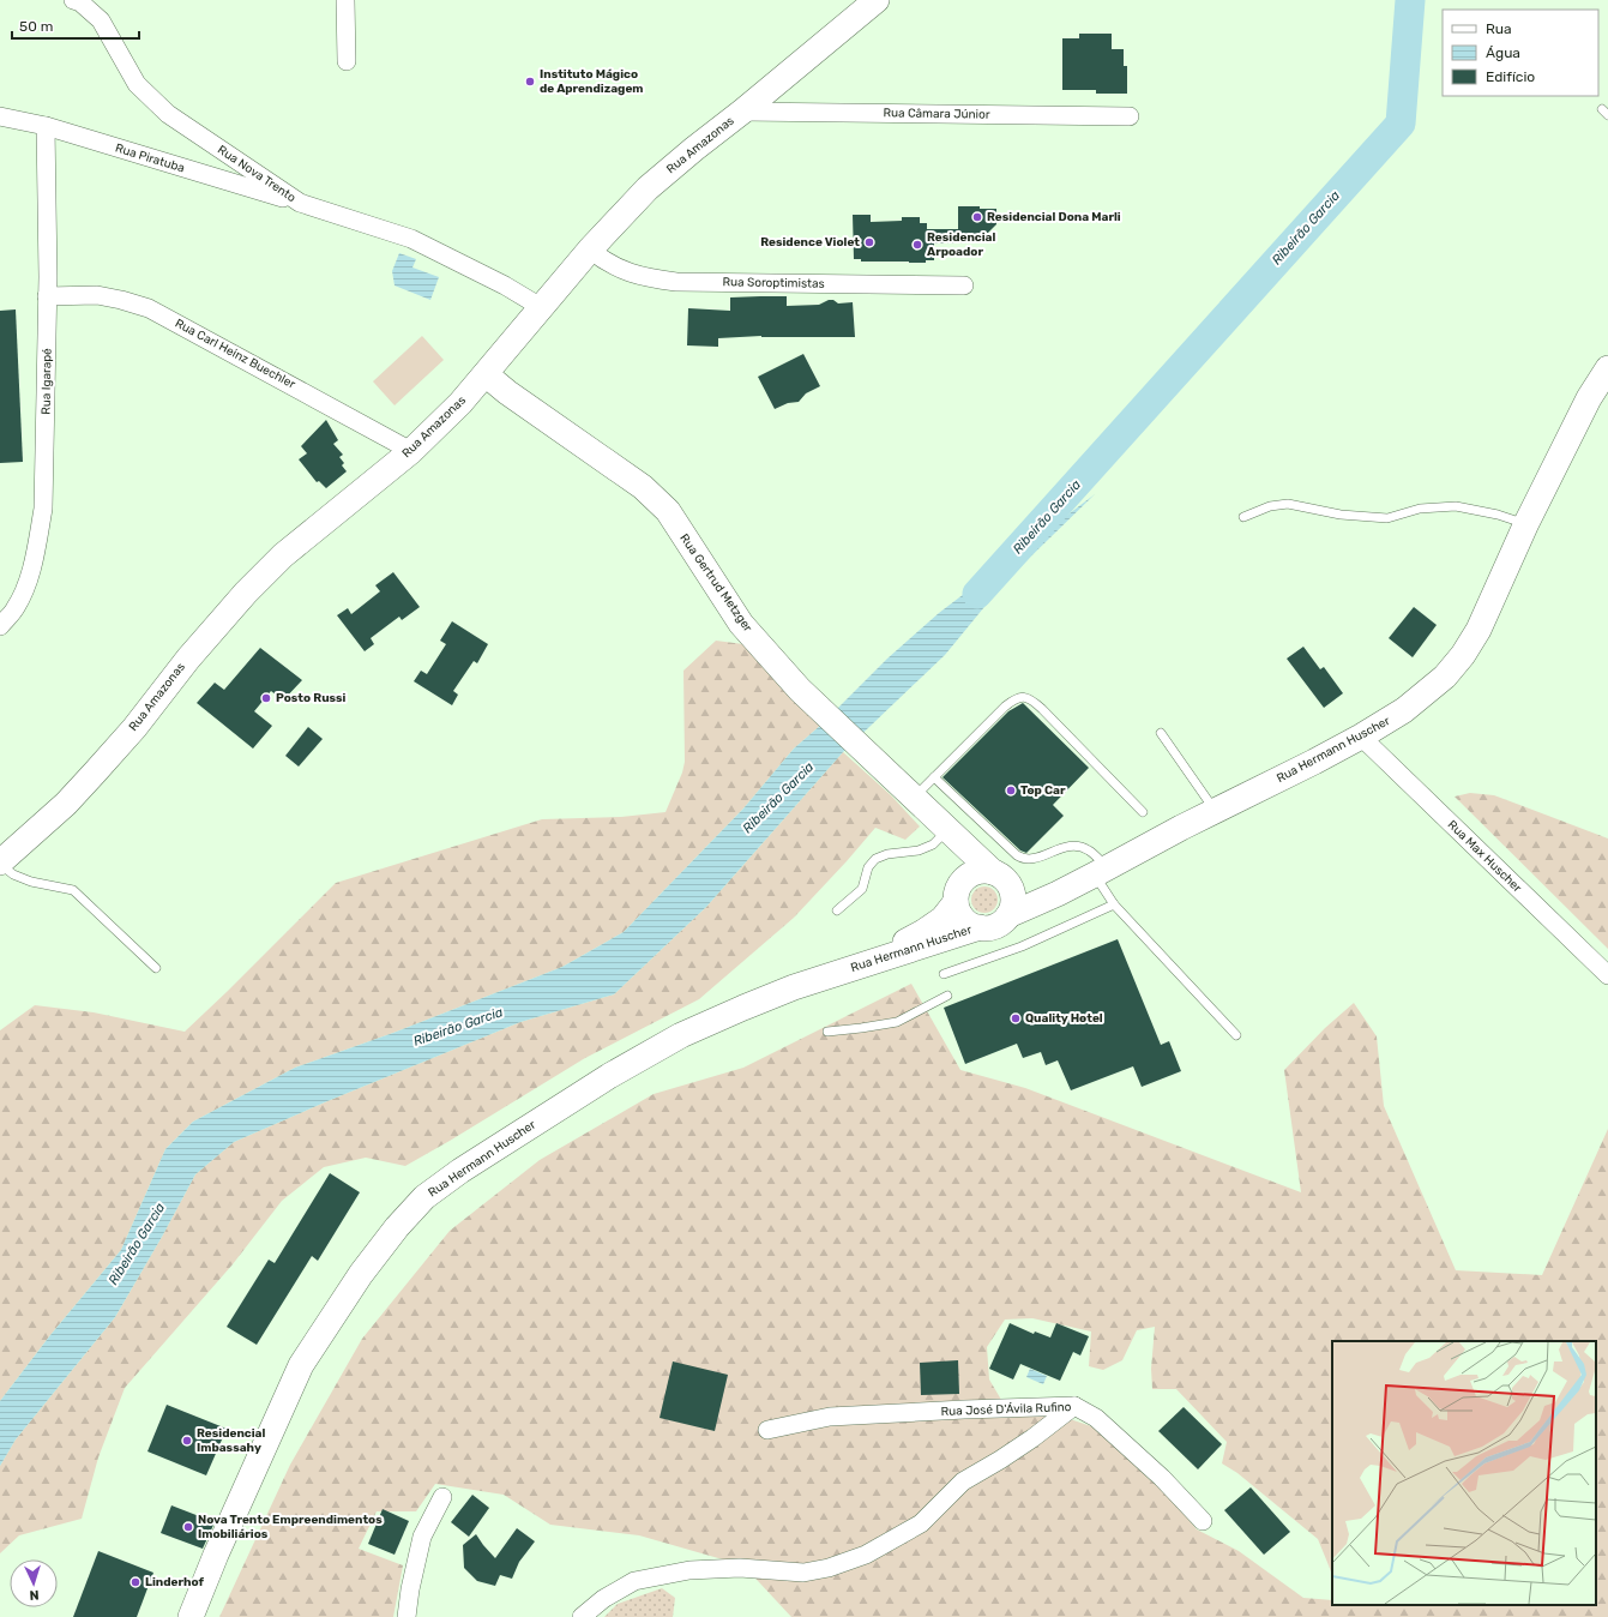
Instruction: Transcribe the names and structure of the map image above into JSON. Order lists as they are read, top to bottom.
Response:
{
  "streets": {
    "main road": ["Rua Amazonas", "Rua Gertrud Metzger", "Rua Hermann Huscher"],
    "street": [
      "Rua Câmara Júnior",
      "Rua Piratuba",
      "Rua Nova Trento",
      "Rua Soroptimistas",
      "Rua Carl Heinz Buechler",
      "Rua Igarapé",
      "Rua Max Huscher",
      "Rua José D'Ávila Rufino"
    ]
  },
  "crossings": [
    ["Rua Câmara Júnior", "Rua Amazonas"],
    ["Rua Amazonas", "Rua Nova Trento"],
    ["Rua Amazonas", "Rua Soroptimistas"],
    ["Rua Amazonas", "Rua Carl Heinz Buechler"],
    ["Rua Amazonas", "Rua Gertrud Metzger"],
    ["Rua Piratuba", "Rua Nova Trento"],
    ["Rua Piratuba", "Rua Igarapé"],
    ["Rua Carl Heinz Buechler", "Rua Igarapé"],
    ["Rua Gertrud Metzger", "Rua Hermann Huscher"],
    ["Rua Hermann Huscher", "Rua Max Huscher"]
  ],
  "water": ["Ribeirão Garcia"],
  "places": [
    "Instituto Mágico de Aprendizagem",
    "Residencial Dona Marli",
    "Residence Violet",
    "Residencial Arpoador",
    "Posto Russi",
    "Top Car",
    "Quality Hotel",
    "Residencial Imbassahy",
    "Nova Trento Empreendimentos Imobiliários",
    "Linderhof"
  ],
  "legend": ["Rua", "Água", "Edifício"],
  "scale_bar": "50 m",
  "north": "bottom"
}
